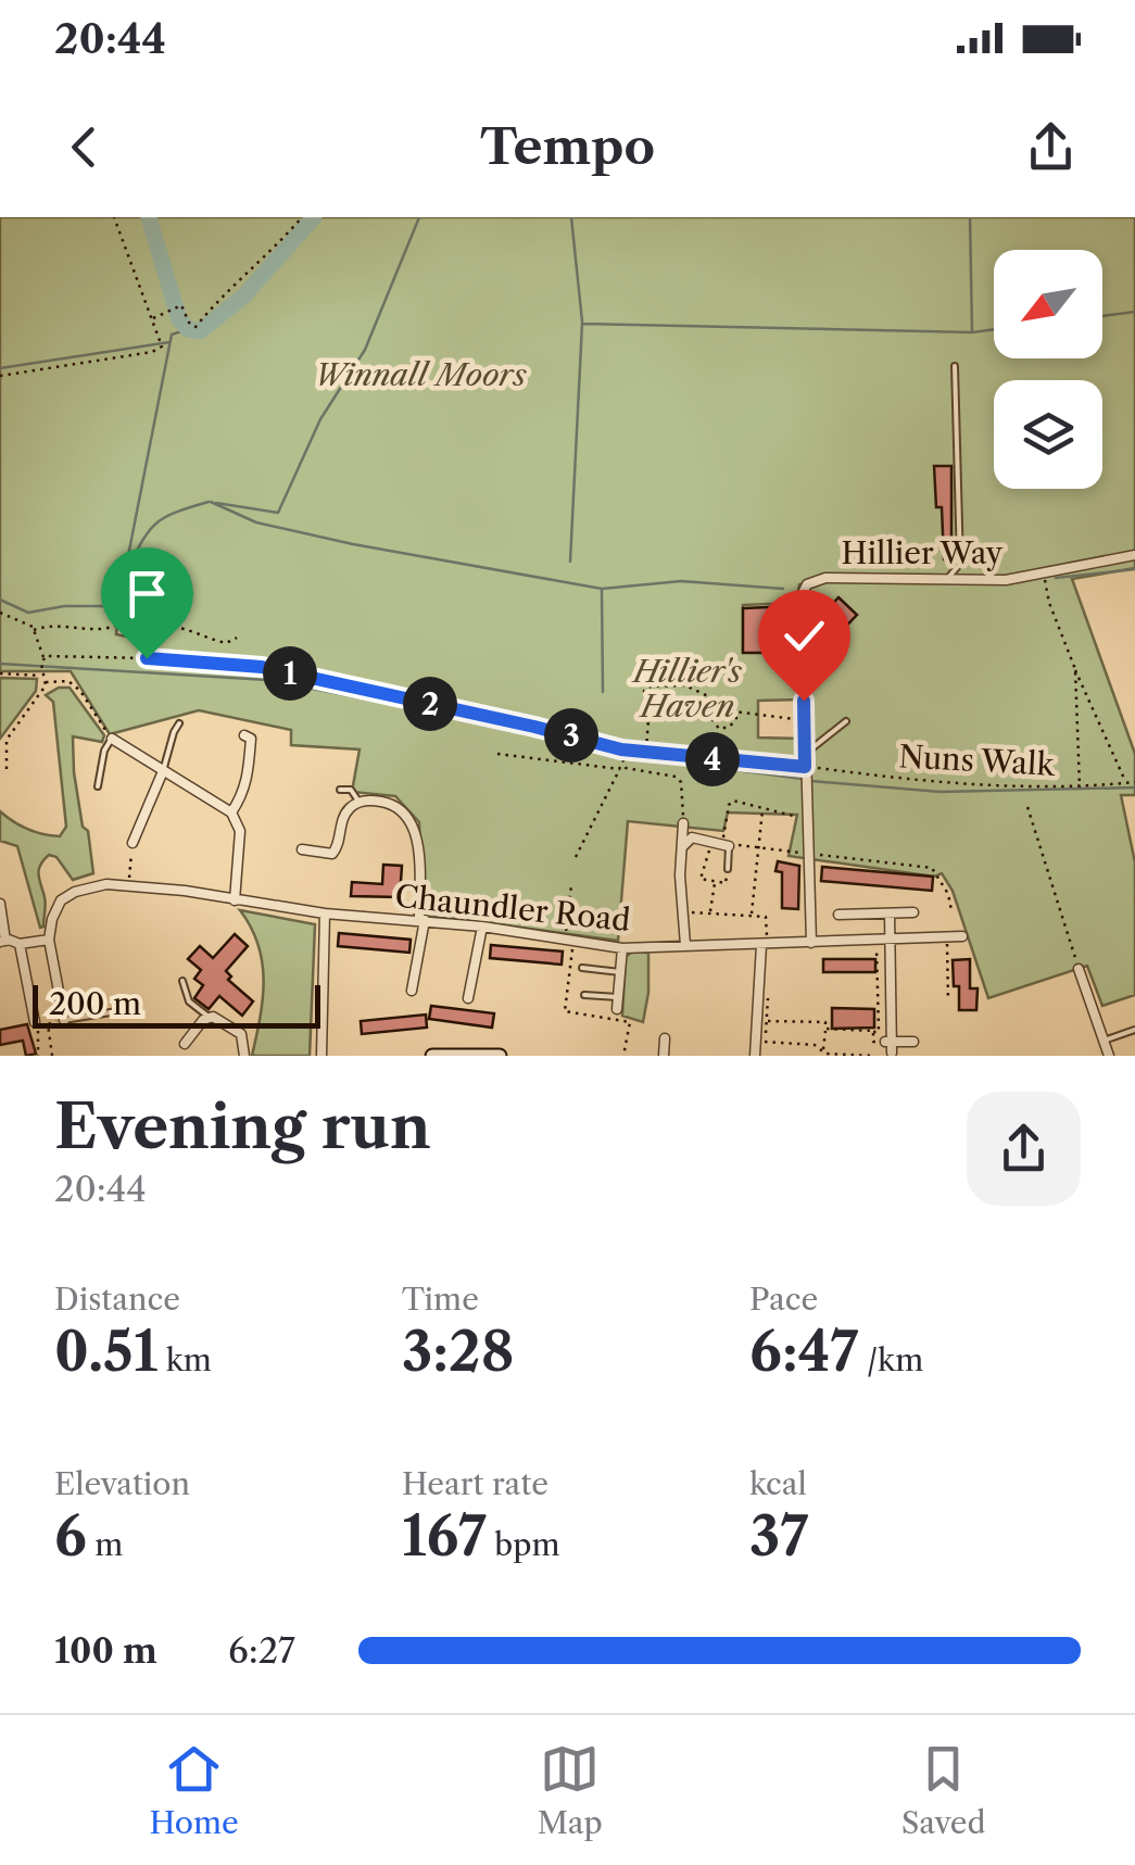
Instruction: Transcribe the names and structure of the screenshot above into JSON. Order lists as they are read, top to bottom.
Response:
{
  "streets": {
    "street": ["Hillier Way", "Chaundler Road"],
    "path": ["Nuns Walk"]
  },
  "crossings": [
    ["Hillier Way", "Nuns Walk"],
    ["Hillier Way", "Chaundler Road"]
  ],
  "parks": ["Winnall Moors", "Hillier's Haven"],
  "scale_bar": "200 m",
  "north": "bottom left",
  "page": {
    "status": "20:44",
    "header": "Tempo",
    "pins": [
      "1",
      "2",
      "3",
      "4"
    ],
    "scale": "200 m",
    "heading": ["Evening run", "20:44"],
    "stats": [
      ["Distance", "0.51 km"],
      ["Time", "3:28"],
      ["Pace", "6:47 /km"],
      ["Elevation", "6 m"],
      ["Heart rate", "167 bpm"],
      ["kcal", "37"]
    ],
    "list": [
      {
        "name": "100 m",
        "note": "6:27"
      }
    ],
    "tabs": ["Home", "Map", "Saved"]
  }
}
